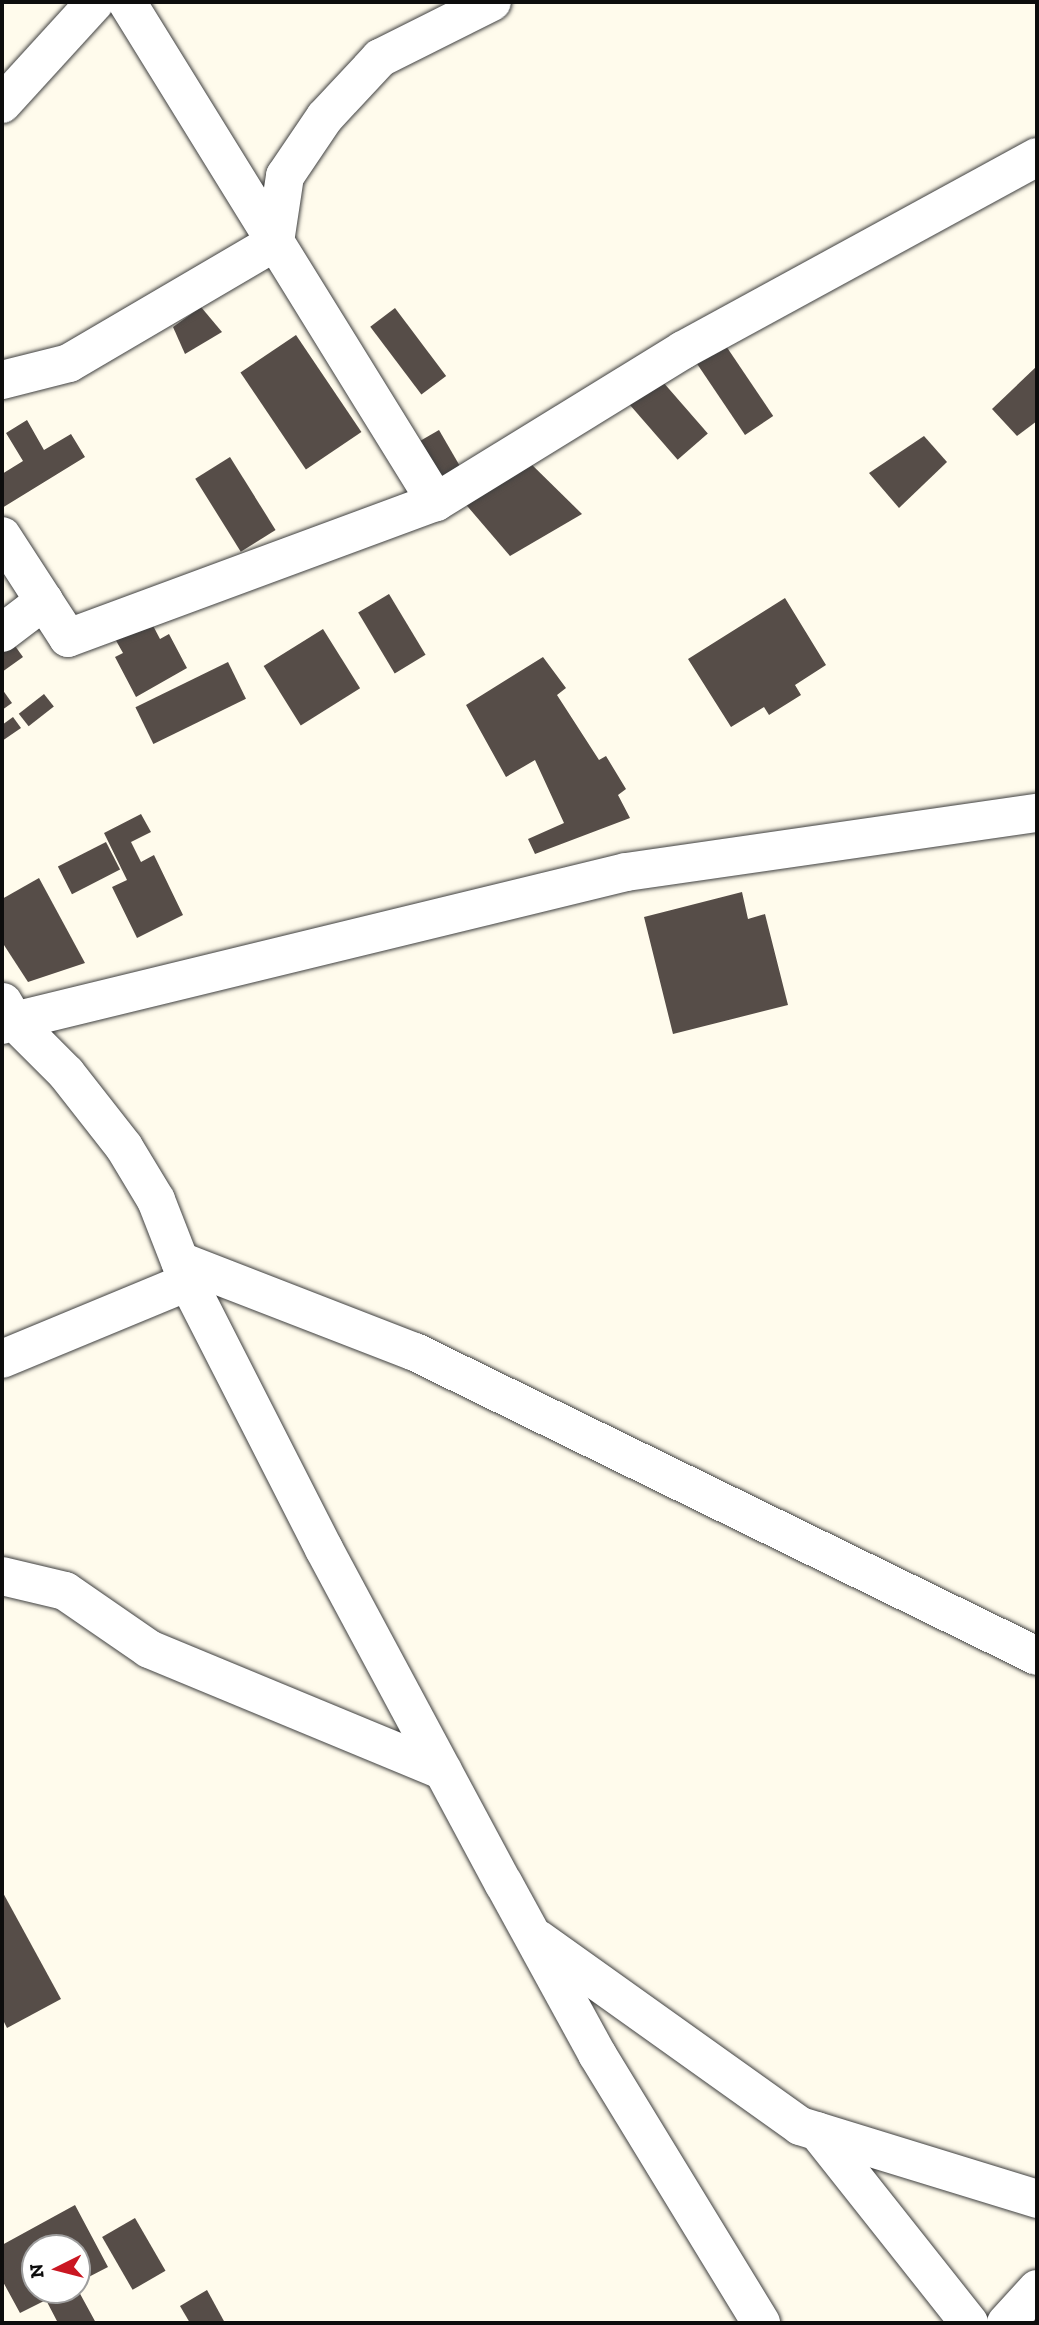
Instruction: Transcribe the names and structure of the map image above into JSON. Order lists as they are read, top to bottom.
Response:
{
  "north": "left"
}
